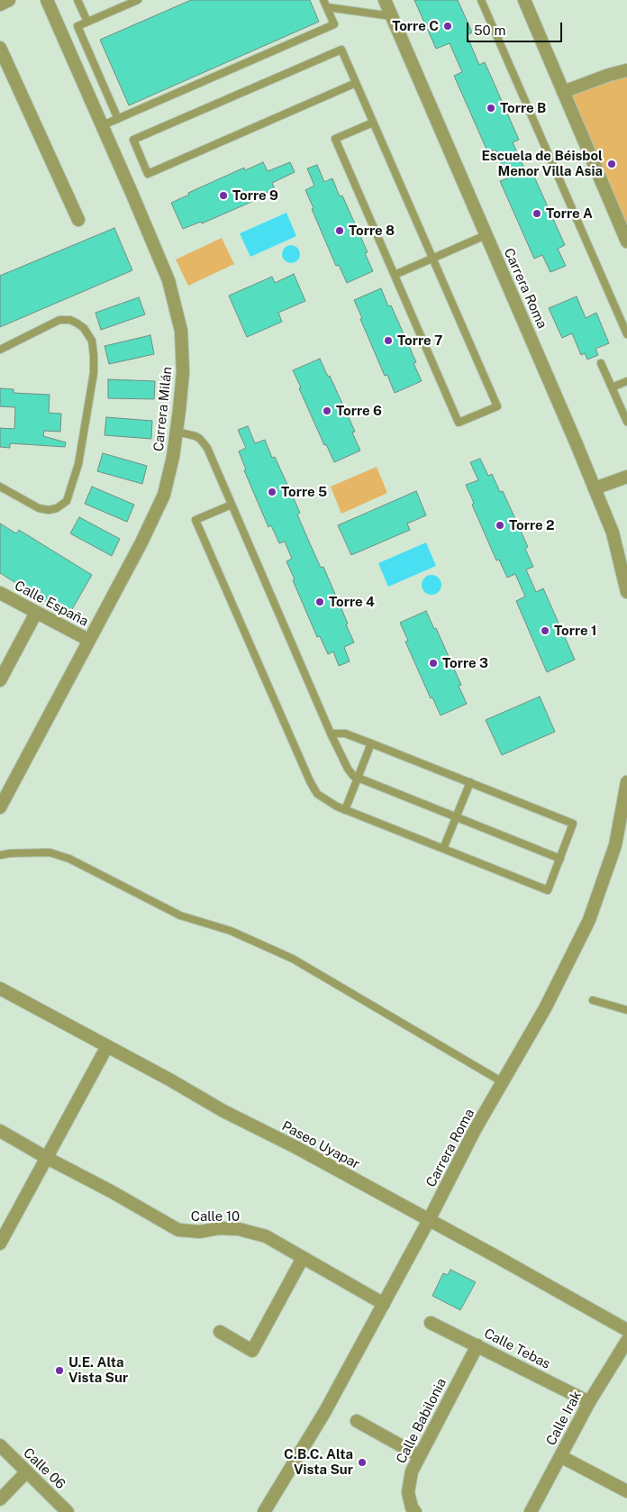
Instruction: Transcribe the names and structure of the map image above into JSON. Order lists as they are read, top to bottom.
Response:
{
  "streets": {
    "street": [
      "Carrera Roma",
      "Carrera Milán",
      "Calle España",
      "Paseo Uyapar",
      "Calle 10",
      "Calle Tebas",
      "Calle Irak",
      "Calle Babilonia",
      "Calle 06"
    ]
  },
  "crossings": [
    ["Carrera Roma", "Paseo Uyapar"],
    ["Carrera Roma", "Calle 10"],
    ["Carrera Milán", "Calle España"],
    ["Calle Tebas", "Calle Irak"],
    ["Calle Tebas", "Calle Babilonia"]
  ],
  "places": [
    "Torre C",
    "Torre B",
    "Escuela de Béisbol Menor Villa Asia",
    "Torre 9",
    "Torre A",
    "Torre 8",
    "Torre 7",
    "Torre 6",
    "Torre 5",
    "Torre 2",
    "Torre 4",
    "Torre 1",
    "Torre 3",
    "U.E. Alta Vista Sur",
    "C.B.C. Alta Vista Sur"
  ],
  "scale_bar": "50 m"
}
